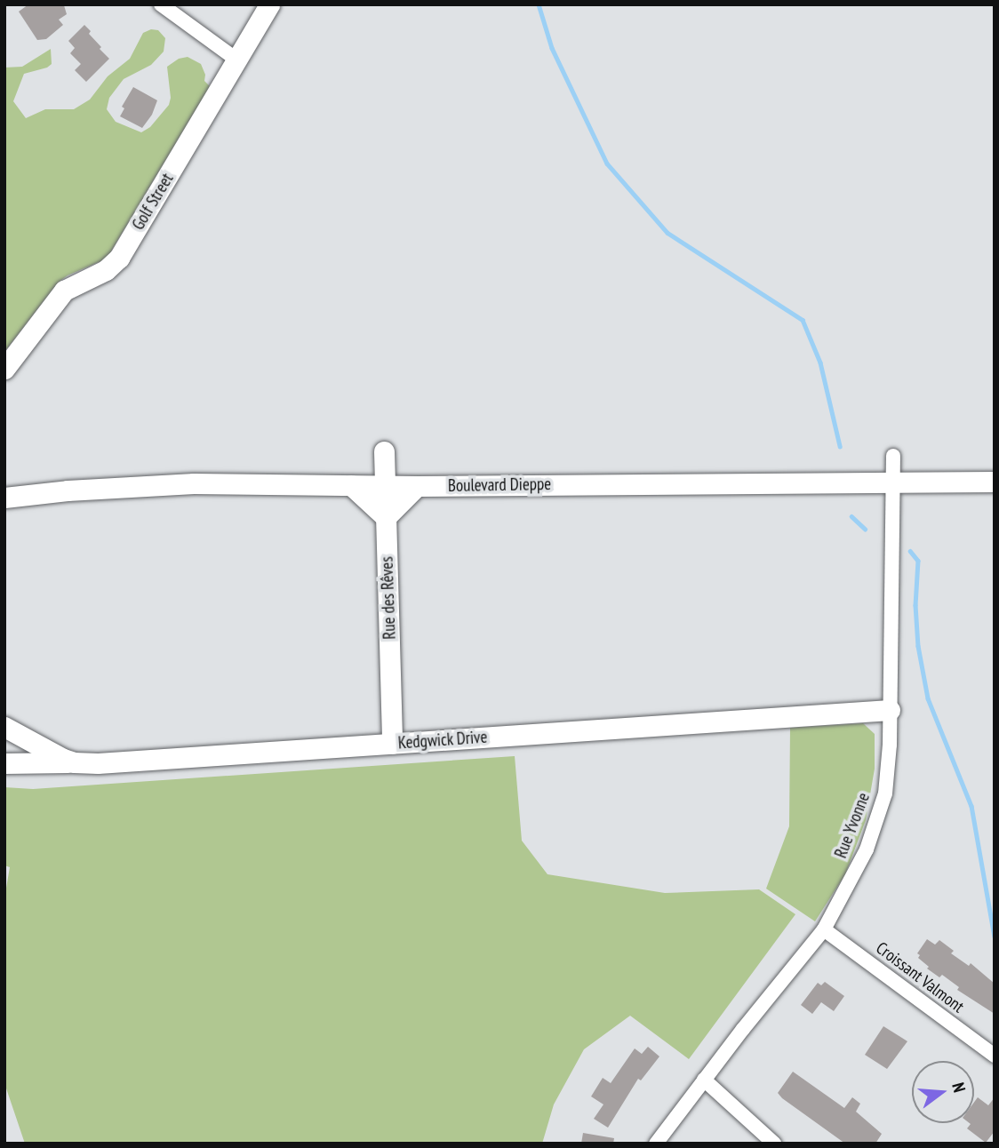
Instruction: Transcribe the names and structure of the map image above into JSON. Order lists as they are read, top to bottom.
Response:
{
  "streets": {
    "street": [
      "Golf Street",
      "Boulevard Dieppe",
      "Rue des Rêves",
      "Kedgwick Drive",
      "Rue Yvonne",
      "Croissant Valmont"
    ]
  },
  "crossings": [
    ["Boulevard Dieppe", "Rue des Rêves"],
    ["Boulevard Dieppe", "Rue Yvonne"],
    ["Rue des Rêves", "Kedgwick Drive"],
    ["Kedgwick Drive", "Rue Yvonne"],
    ["Rue Yvonne", "Croissant Valmont"]
  ],
  "north": "right"
}
